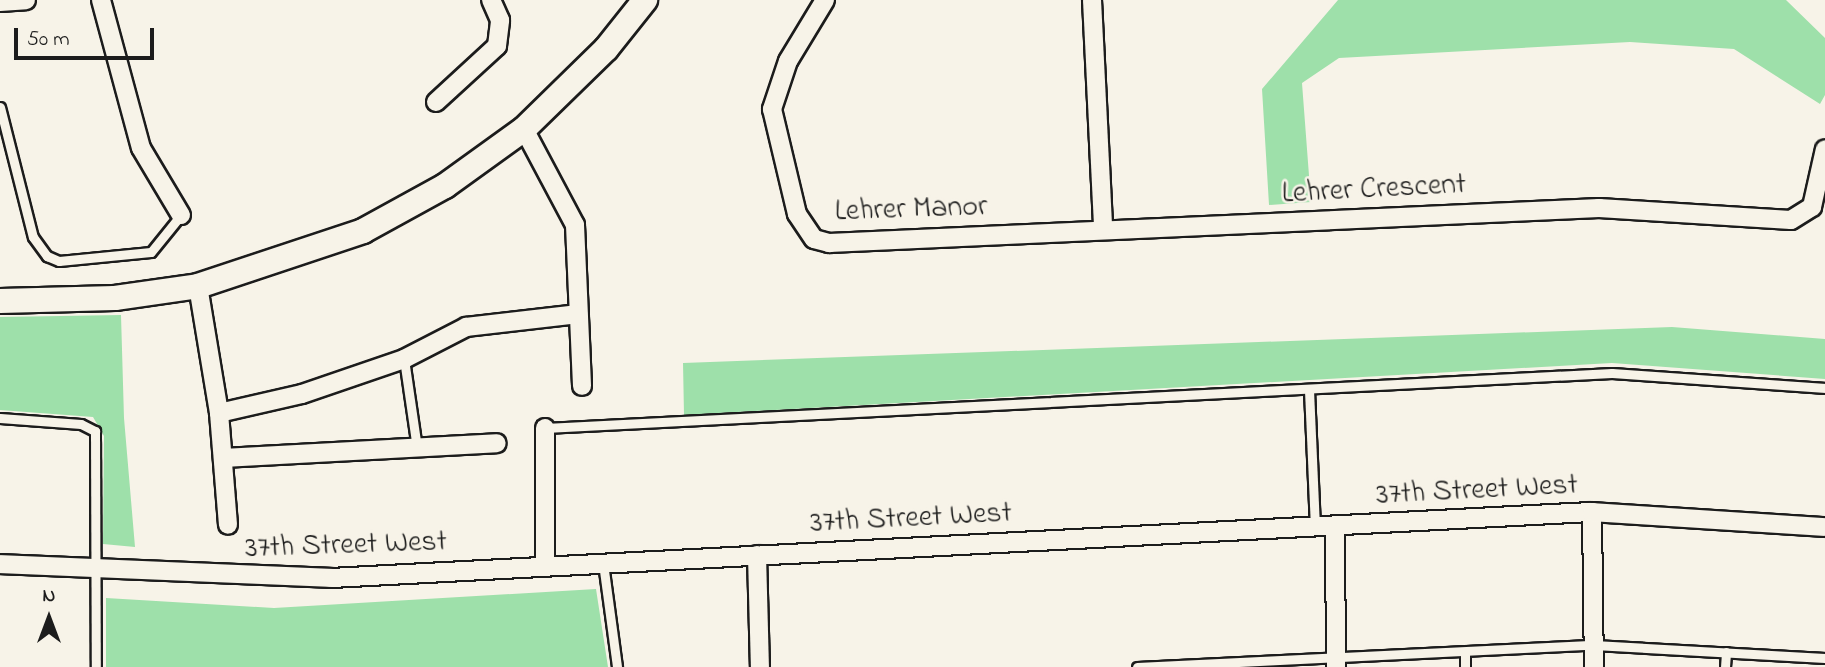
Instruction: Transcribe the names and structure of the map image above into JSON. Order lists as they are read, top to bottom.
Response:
{
  "streets": {
    "street": ["Lehrer Crescent", "Lehrer Manor", "37th Street West"]
  },
  "crossings": [
    ["Lehrer Crescent", "Lehrer Manor"]
  ],
  "scale_bar": "50 m",
  "north": "top"
}
